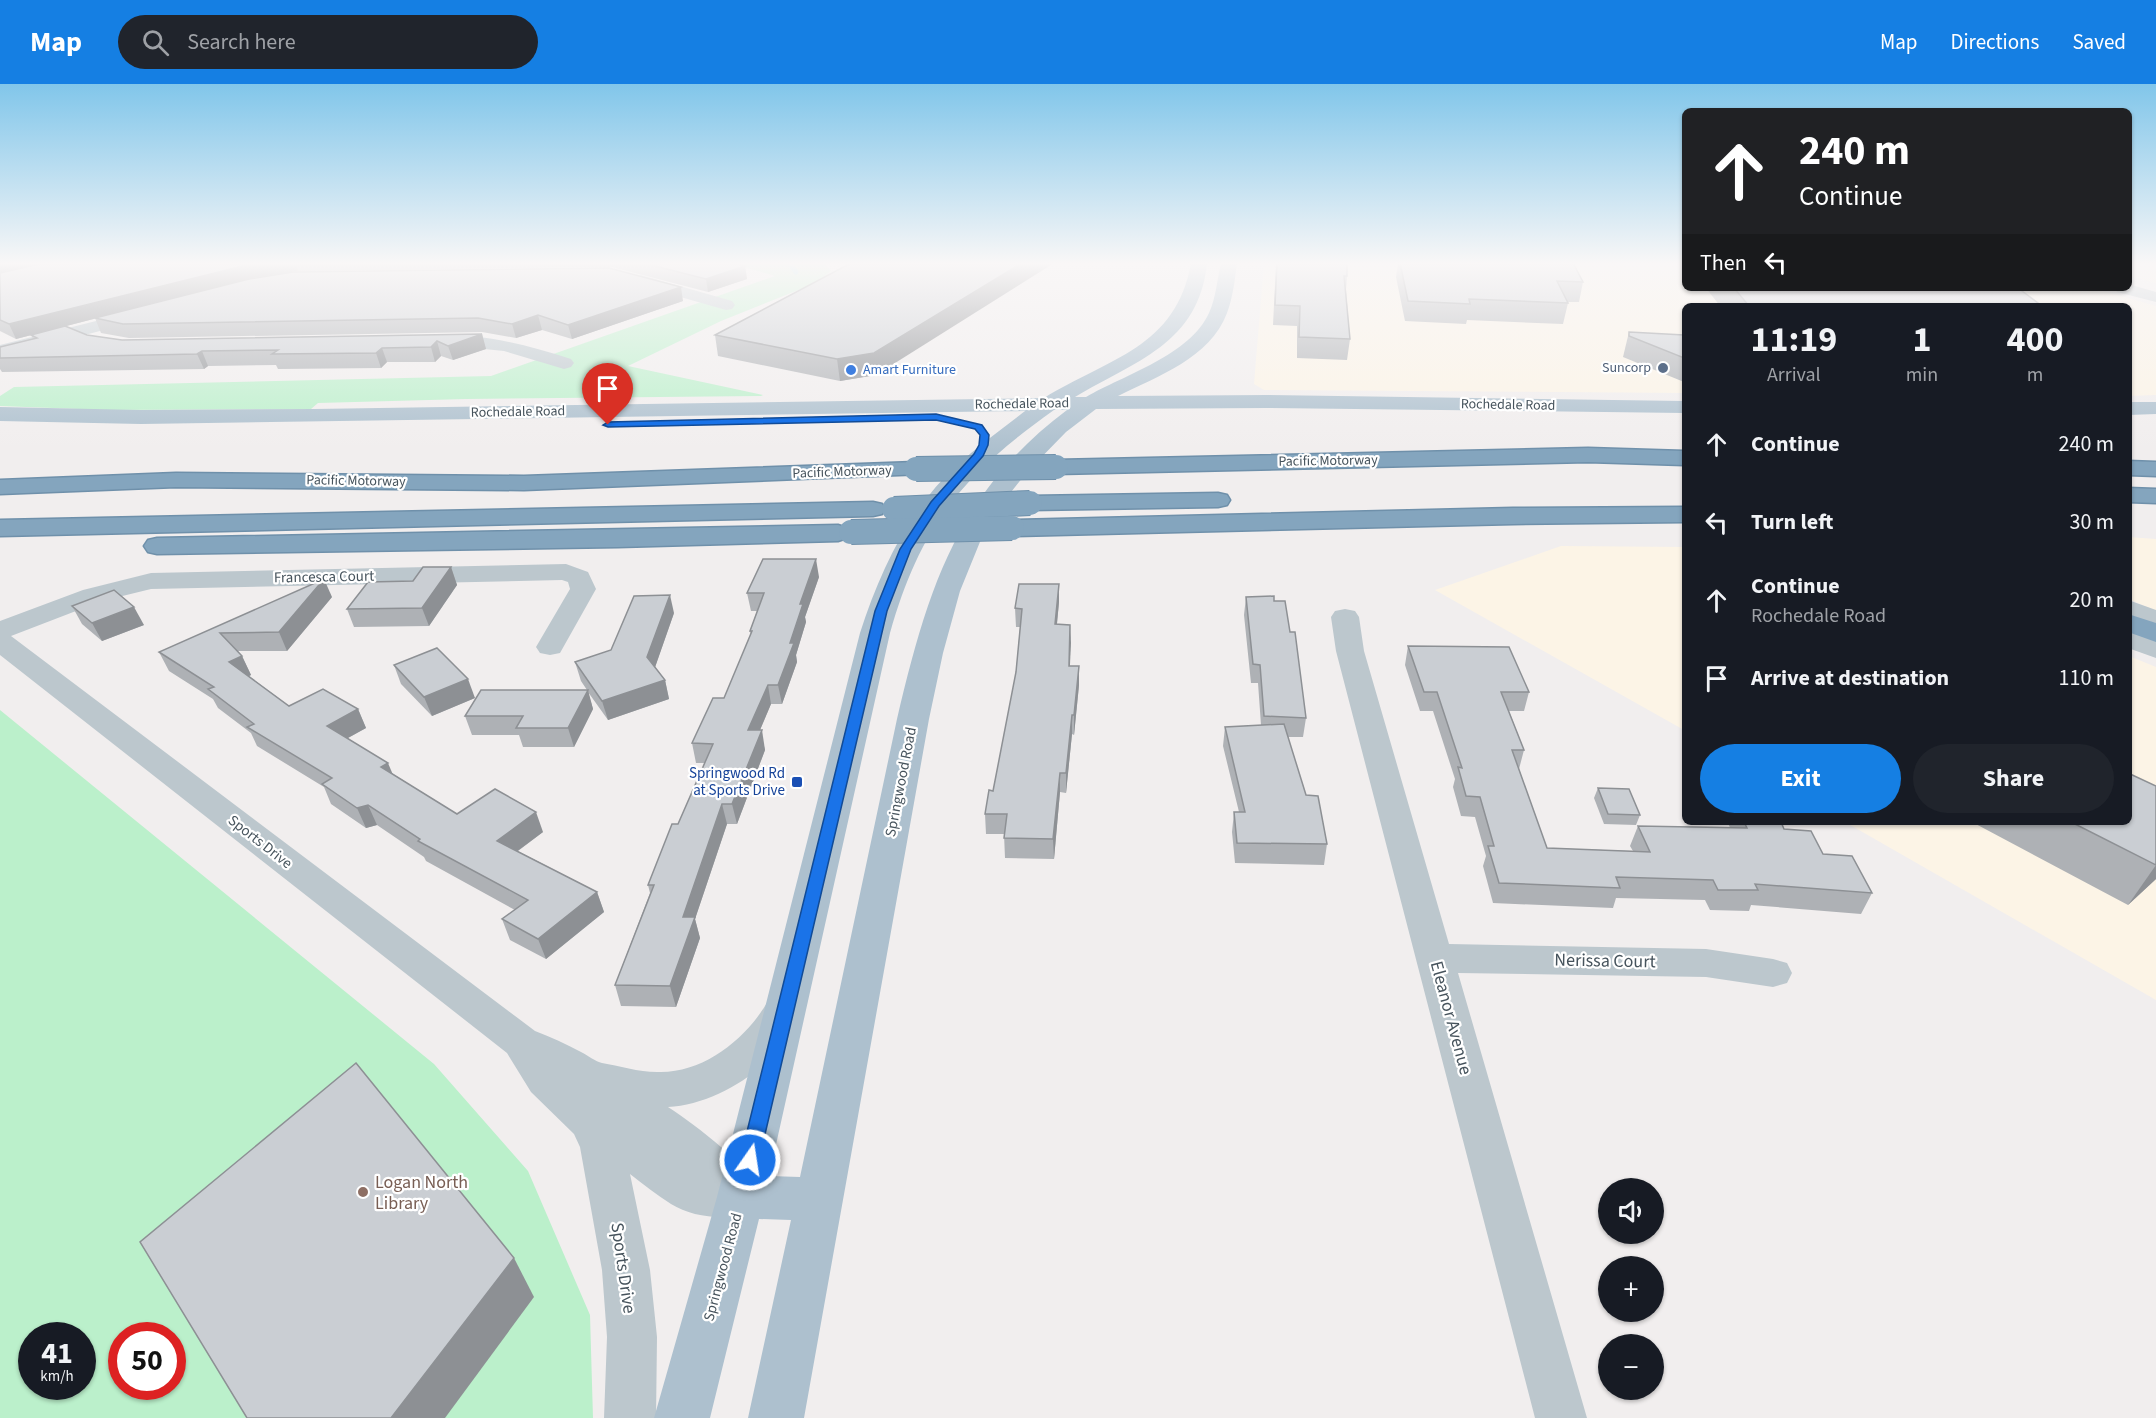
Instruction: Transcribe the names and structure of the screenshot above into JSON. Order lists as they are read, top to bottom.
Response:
{
  "streets": {
    "highway": ["Pacific Motorway"],
    "main road": ["Rochedale Road", "Springwood Road", "Sports Drive"],
    "street": ["Francesca Court", "Nerissa Court", "Eleanor Avenue"]
  },
  "crossings": [
    ["Rochedale Road", "Springwood Road"],
    ["Springwood Road", "Sports Drive"],
    ["Nerissa Court", "Eleanor Avenue"]
  ],
  "places": {
    "other": ["Suncorp", "Amart Furniture", "Logan North Library"],
    "transit": ["Springwood Rd at Sports Drive"]
  },
  "page": {
    "header": "Map",
    "search": "Search here",
    "nav": ["Map", "Directions", "Saved"],
    "turn": ["240 m", "Continue"],
    "then": "Then",
    "eta": [
      "11:19",
      "Arrival",
      "1",
      "min",
      "400",
      "m"
    ],
    "list": [
      {
        "name": "Continue",
        "value": "240 m"
      },
      {
        "name": "Turn left",
        "value": "30 m"
      },
      {
        "name": "Continue",
        "note": "Rochedale Road",
        "value": "20 m"
      },
      {
        "name": "Arrive at destination",
        "value": "110 m"
      }
    ],
    "buttons": ["Exit", "Share"],
    "map_buttons": ["+", "−"],
    "speed": "41 km/h",
    "limit": "50"
  }
}
